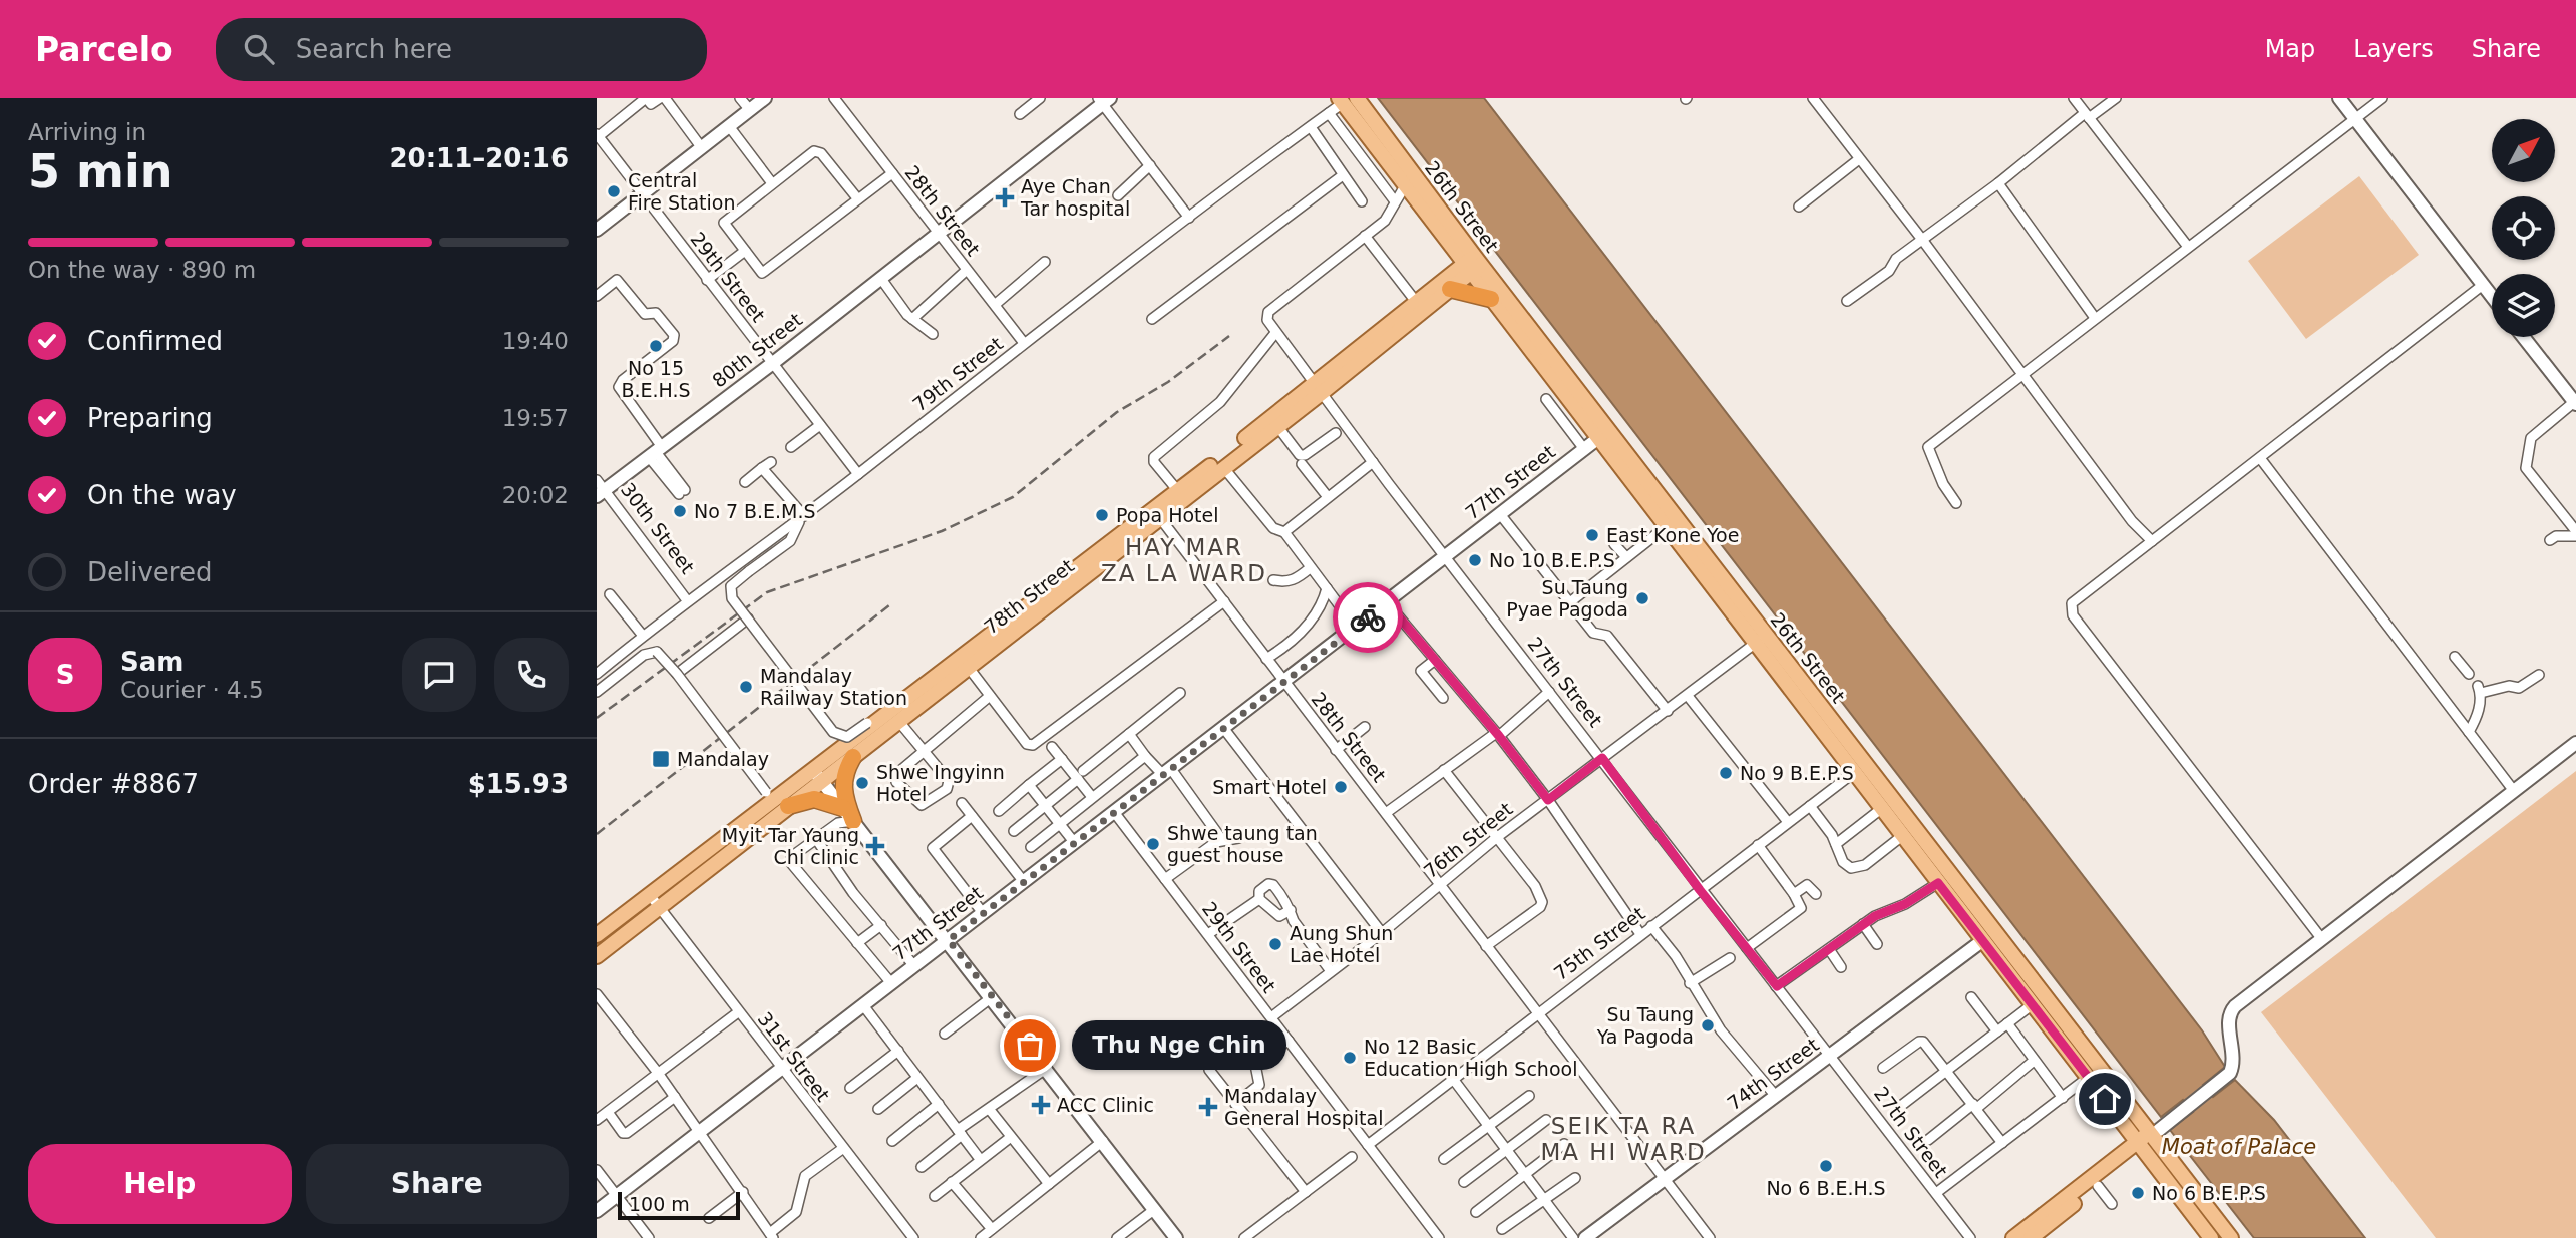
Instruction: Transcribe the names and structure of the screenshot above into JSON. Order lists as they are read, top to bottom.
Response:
{
  "streets": {
    "main road": ["26th Street", "78th Street"],
    "street": [
      "28th Street",
      "29th Street",
      "80th Street",
      "79th Street",
      "77th Street",
      "30th Street",
      "27th Street",
      "76th Street",
      "75th Street",
      "31st Street",
      "74th Street"
    ]
  },
  "crossings": [
    ["26th Street", "79th Street"],
    ["26th Street", "77th Street"],
    ["26th Street", "78th Street"],
    ["26th Street", "76th Street"],
    ["26th Street", "75th Street"],
    ["26th Street", "74th Street"],
    ["28th Street", "80th Street"],
    ["28th Street", "79th Street"],
    ["28th Street", "77th Street"],
    ["28th Street", "78th Street"],
    ["28th Street", "76th Street"],
    ["28th Street", "75th Street"],
    ["28th Street", "74th Street"],
    ["29th Street", "80th Street"],
    ["29th Street", "79th Street"],
    ["29th Street", "77th Street"],
    ["29th Street", "76th Street"],
    ["29th Street", "75th Street"],
    ["80th Street", "30th Street"],
    ["79th Street", "30th Street"],
    ["77th Street", "27th Street"],
    ["77th Street", "31st Street"],
    ["78th Street", "27th Street"],
    ["78th Street", "31st Street"],
    ["27th Street", "76th Street"],
    ["27th Street", "75th Street"],
    ["27th Street", "74th Street"]
  ],
  "districts": ["HAY MAR ZA LA WARD", "SEIK TA RA MA HI WARD"],
  "water": ["Moat of Palace"],
  "places": {
    "other": [
      "Central Fire Station",
      "No 15 B.E.H.S",
      "No 7 B.E.M.S",
      "Popa Hotel",
      "East Kone Yoe",
      "No 10 B.E.P.S",
      "Su Taung Pyae Pagoda",
      "Mandalay Railway Station",
      "No 9 B.E.P.S",
      "Shwe Ingyinn Hotel",
      "Smart Hotel",
      "Shwe taung tan guest house",
      "Aung Shun Lae Hotel",
      "Su Taung Ya Pagoda",
      "Thu Nge Chin",
      "No 12 Basic Education High School",
      "No 6 B.E.H.S",
      "No 6 B.E.P.S"
    ],
    "health": [
      "Aye Chan Tar hospital",
      "Myit Tar Yaung Chi clinic",
      "ACC Clinic",
      "Mandalay General Hospital"
    ],
    "transit": ["Mandalay"]
  },
  "scale_bar": "100 m",
  "north": "top right",
  "page": {
    "header": "Parcelo",
    "search": "Search here",
    "nav": ["Map", "Layers", "Share"],
    "heading": ["5 min", "Arriving in", "20:11–20:16"],
    "panel": [
      "Sam",
      "Courier · 4.5",
      "Order #8867",
      "$15.93"
    ],
    "bar": "On the way · 890 m",
    "list": [
      ["Confirmed", "19:40"],
      ["Preparing", "19:57"],
      ["On the way", "20:02"],
      "Delivered"
    ],
    "round": "S",
    "bubble": "Thu Nge Chin",
    "buttons": ["Help", "Share"],
    "scale": "100 m"
  }
}
